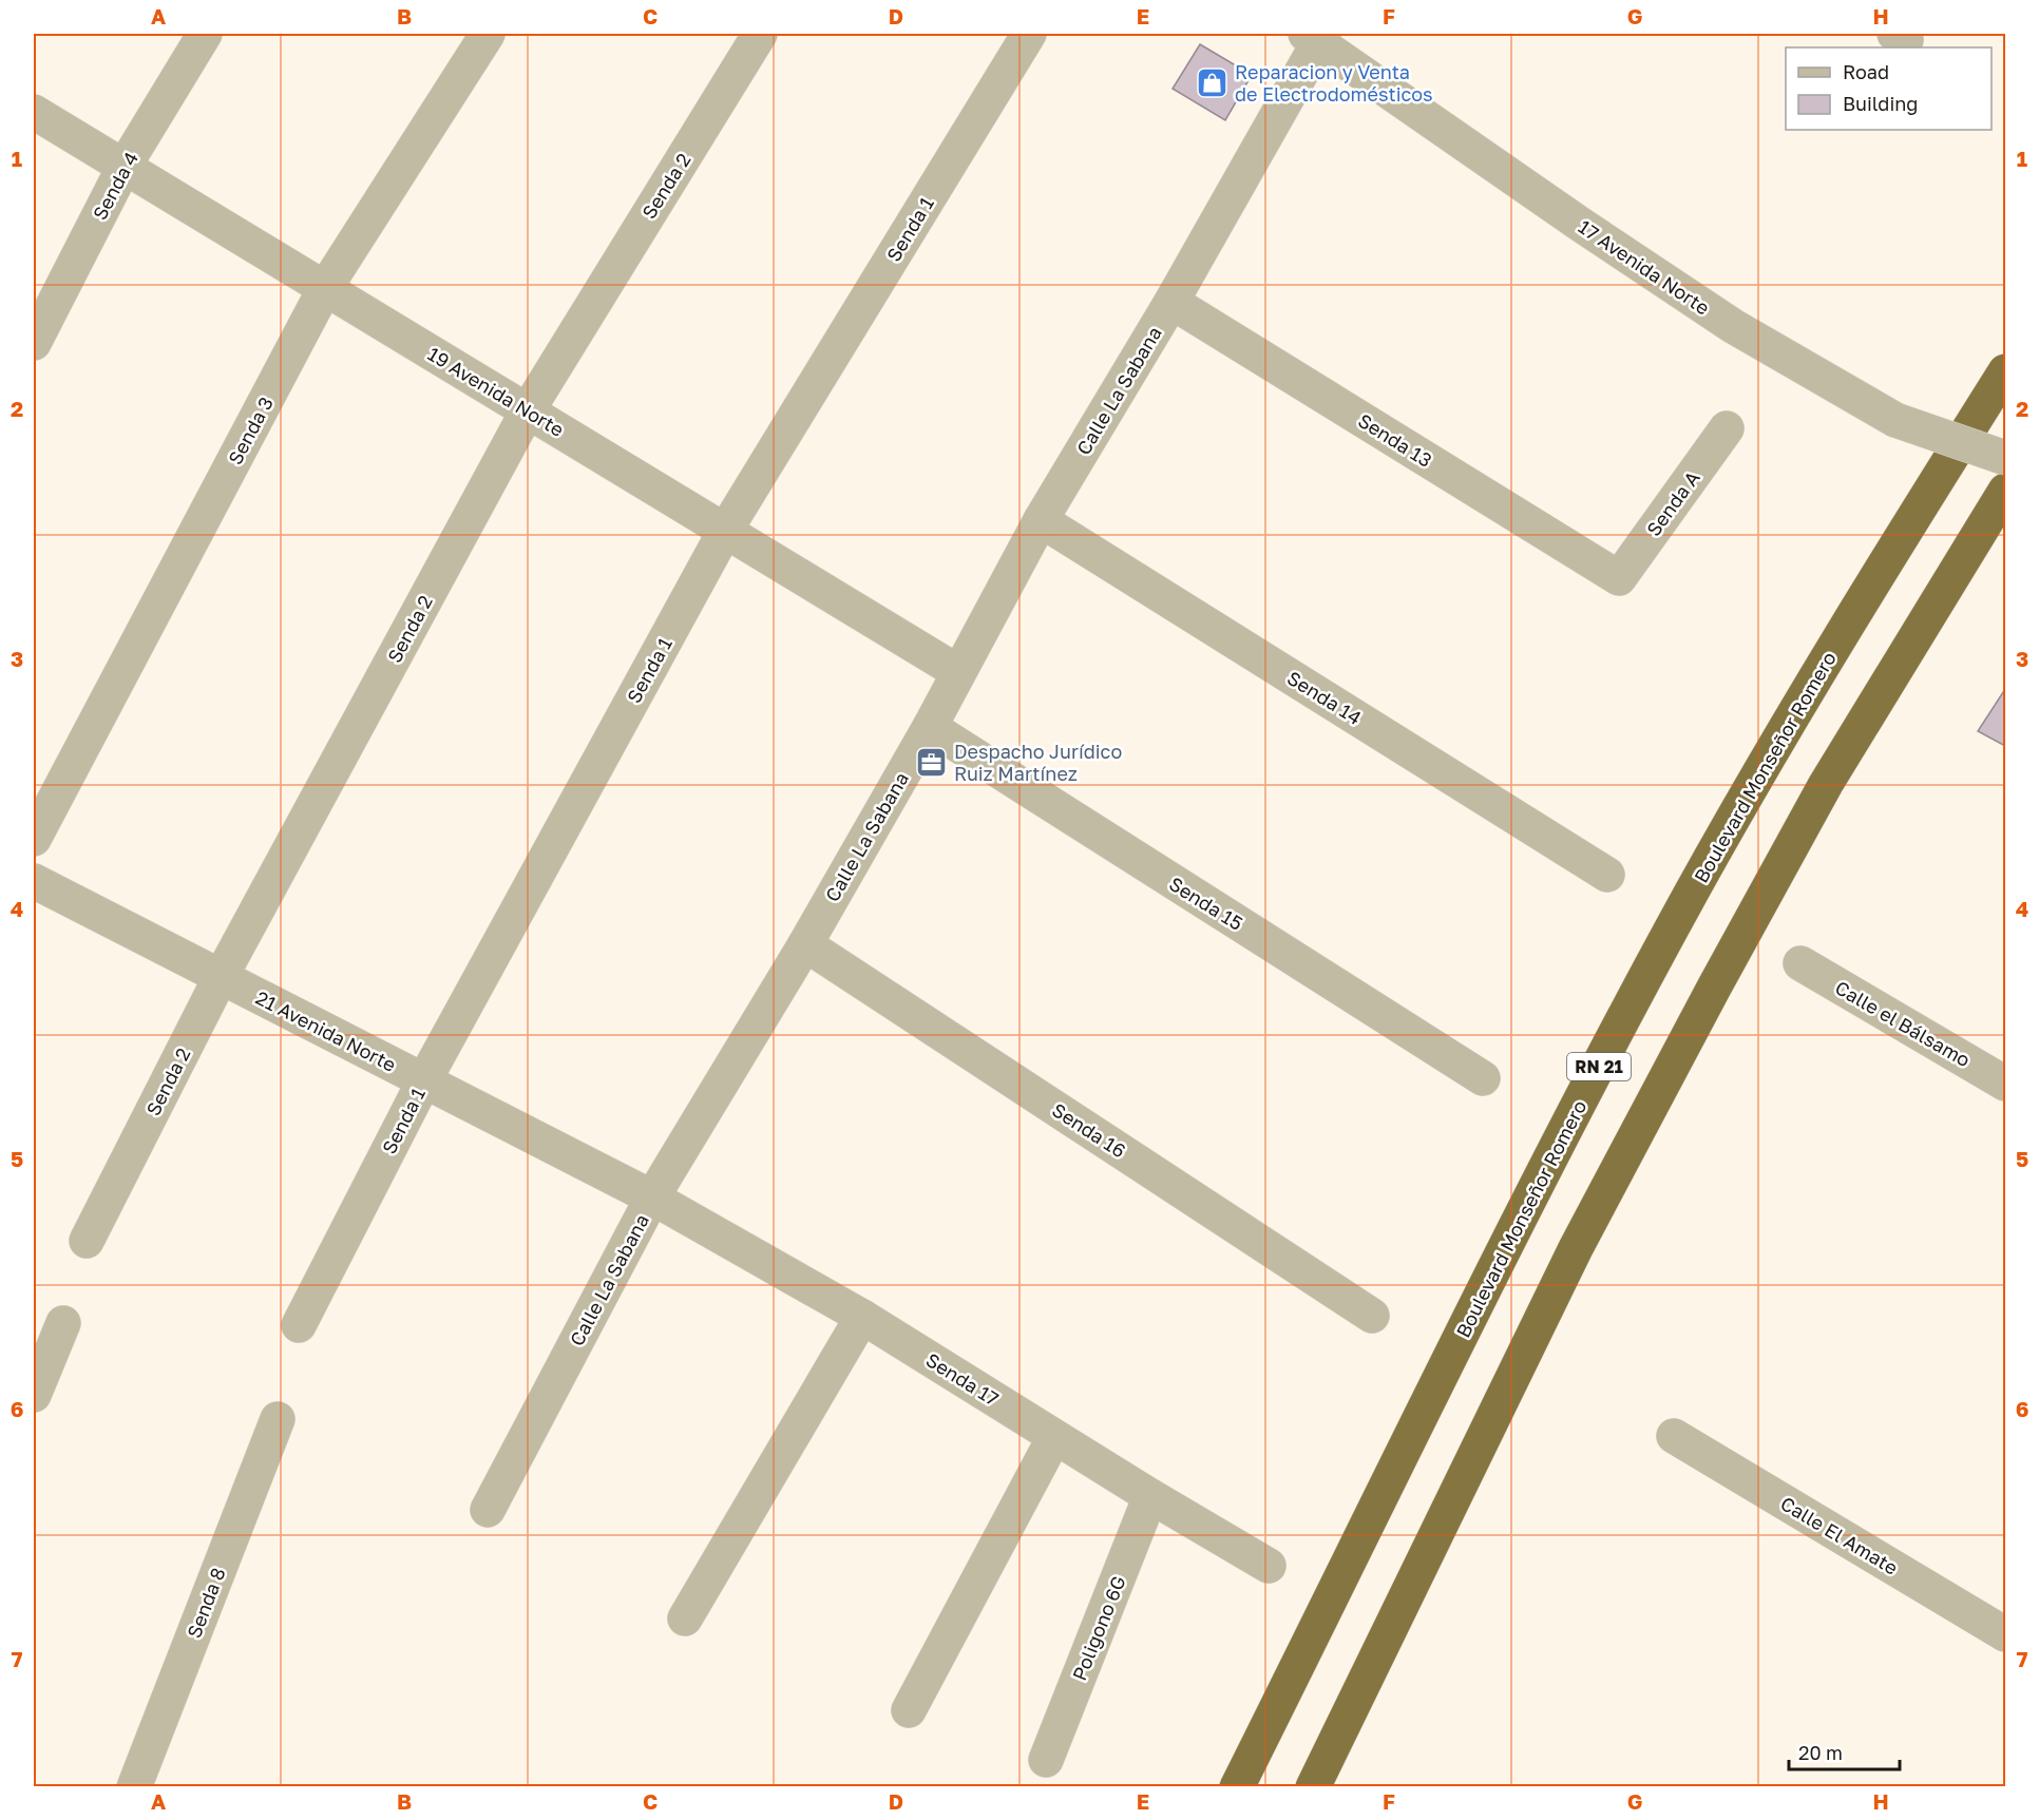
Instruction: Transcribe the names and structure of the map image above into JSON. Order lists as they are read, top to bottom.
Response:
{
  "streets": {
    "highway": ["Boulevard Monseñor Romero", "RN 21"],
    "street": [
      "Senda 4",
      "Senda 2",
      "Senda 1",
      "17 Avenida Norte",
      "Calle La Sabana",
      "19 Avenida Norte",
      "Senda 3",
      "Senda 13",
      "Senda A",
      "Senda 14",
      "Senda 15",
      "Calle el Bálsamo",
      "21 Avenida Norte",
      "Senda 16",
      "Senda 17",
      "Calle El Amate",
      "Senda 8",
      "Poligono 6G"
    ]
  },
  "crossings": [
    ["Senda 4", "19 Avenida Norte"],
    ["Senda 2", "19 Avenida Norte"],
    ["Senda 2", "21 Avenida Norte"],
    ["Senda 1", "19 Avenida Norte"],
    ["Senda 1", "21 Avenida Norte"],
    ["17 Avenida Norte", "Calle La Sabana"],
    ["Calle La Sabana", "19 Avenida Norte"],
    ["Calle La Sabana", "Senda 13"],
    ["Calle La Sabana", "Senda 14"],
    ["Calle La Sabana", "Senda 15"],
    ["Calle La Sabana", "21 Avenida Norte"],
    ["Calle La Sabana", "Senda 16"],
    ["Calle La Sabana", "Senda 17"],
    ["19 Avenida Norte", "Senda 3"],
    ["Senda 13", "Senda A"],
    ["21 Avenida Norte", "Senda 17"],
    ["Senda 17", "Poligono 6G"]
  ],
  "places": {
    "shop": ["Reparacion y Venta de Electrodomésticos"],
    "office": ["Despacho Jurídico Ruiz Martínez"]
  },
  "legend": ["Road", "Building"],
  "scale_bar": "20 m",
  "grid": {
    "columns": [
      "A",
      "B",
      "C",
      "D",
      "E",
      "F",
      "G",
      "H"
    ],
    "rows": [
      "1",
      "2",
      "3",
      "4",
      "5",
      "6",
      "7"
    ]
  }
}
